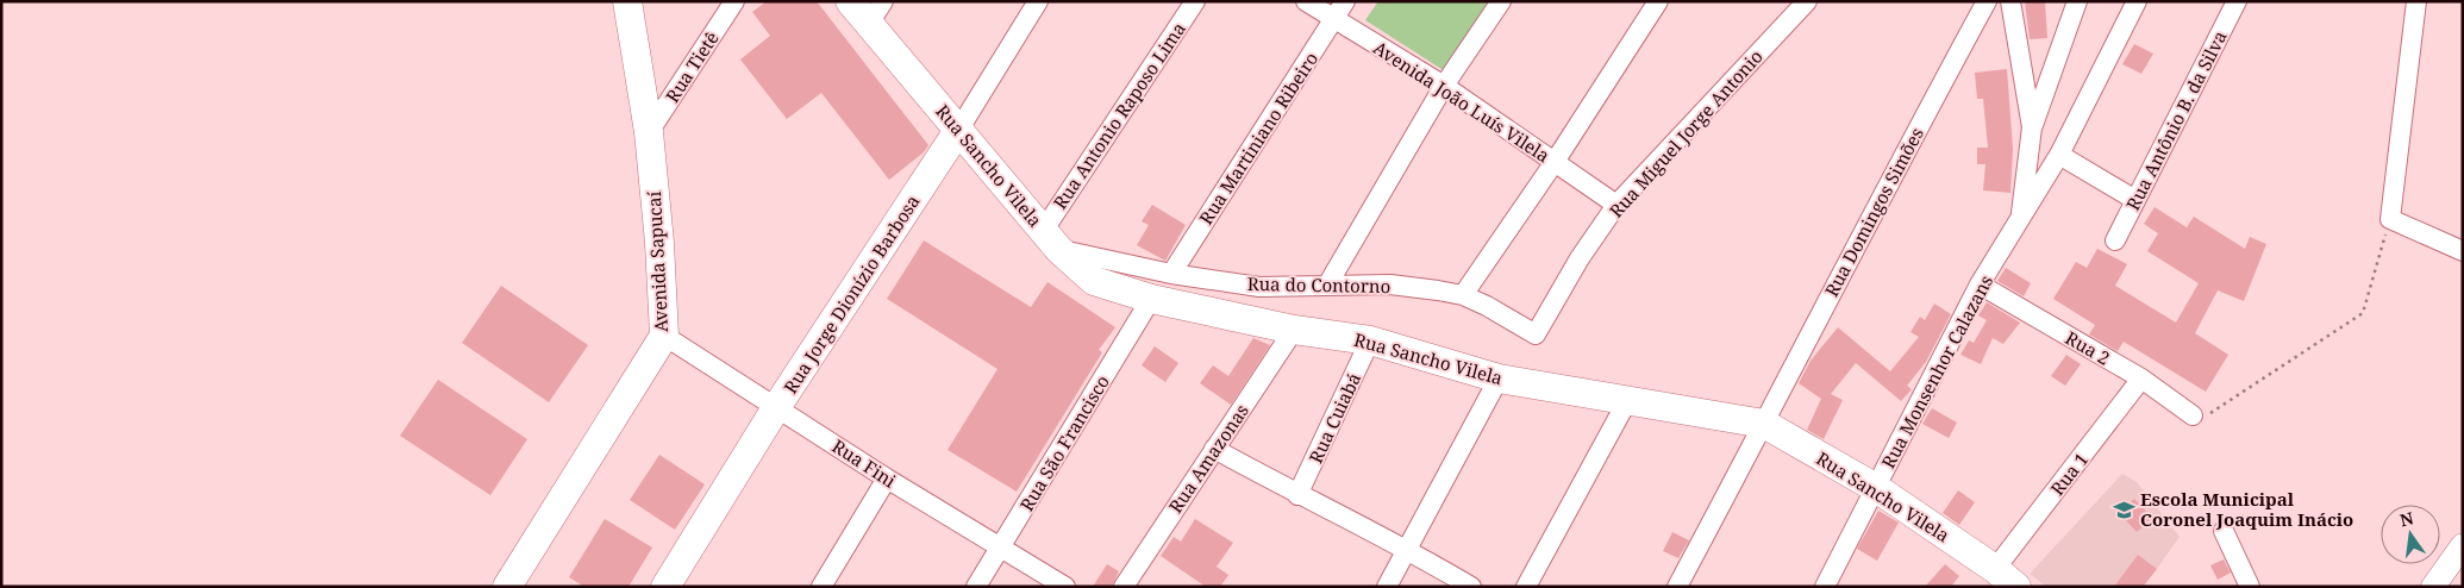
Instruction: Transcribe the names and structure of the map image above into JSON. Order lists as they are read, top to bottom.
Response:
{
  "streets": {
    "main road": ["Rua Sancho Vilela", "Avenida Sapucaí", "Rua Jorge Dionízio Barbosa"],
    "street": [
      "Rua Tietê",
      "Avenida João Luís Vilela",
      "Rua Antonio Raposo Lima",
      "Rua Antônio B. da Silva",
      "Rua Miguel Jorge Antonio",
      "Rua Martiniano Ribeiro",
      "Rua Domingos Simões",
      "Rua do Contorno",
      "Rua 2",
      "Rua Monsenhor Calazans",
      "Rua Cuiabá",
      "Rua São Francisco",
      "Rua Amazonas",
      "Rua Fini",
      "Rua 1"
    ]
  },
  "crossings": [
    ["Rua Tietê", "Avenida Sapucaí"],
    ["Avenida João Luís Vilela", "Rua Miguel Jorge Antonio"],
    ["Avenida João Luís Vilela", "Rua Martiniano Ribeiro"],
    ["Rua Antonio Raposo Lima", "Rua Sancho Vilela"],
    ["Rua Antonio Raposo Lima", "Rua do Contorno"],
    ["Rua Miguel Jorge Antonio", "Rua do Contorno"],
    ["Rua Martiniano Ribeiro", "Rua do Contorno"],
    ["Rua Sancho Vilela", "Rua Domingos Simões"],
    ["Rua Sancho Vilela", "Rua do Contorno"],
    ["Rua Sancho Vilela", "Rua Jorge Dionízio Barbosa"],
    ["Rua Sancho Vilela", "Rua Monsenhor Calazans"],
    ["Rua Sancho Vilela", "Rua Cuiabá"],
    ["Rua Sancho Vilela", "Rua São Francisco"],
    ["Rua Sancho Vilela", "Rua Amazonas"],
    ["Rua Sancho Vilela", "Rua 1"],
    ["Avenida Sapucaí", "Rua Fini"],
    ["Rua Jorge Dionízio Barbosa", "Rua Fini"],
    ["Rua 2", "Rua Monsenhor Calazans"],
    ["Rua 2", "Rua 1"],
    ["Rua São Francisco", "Rua Fini"]
  ],
  "places": {
    "school or university": ["Escola Municipal Coronel Joaquim Inácio"]
  },
  "north": "top"
}
